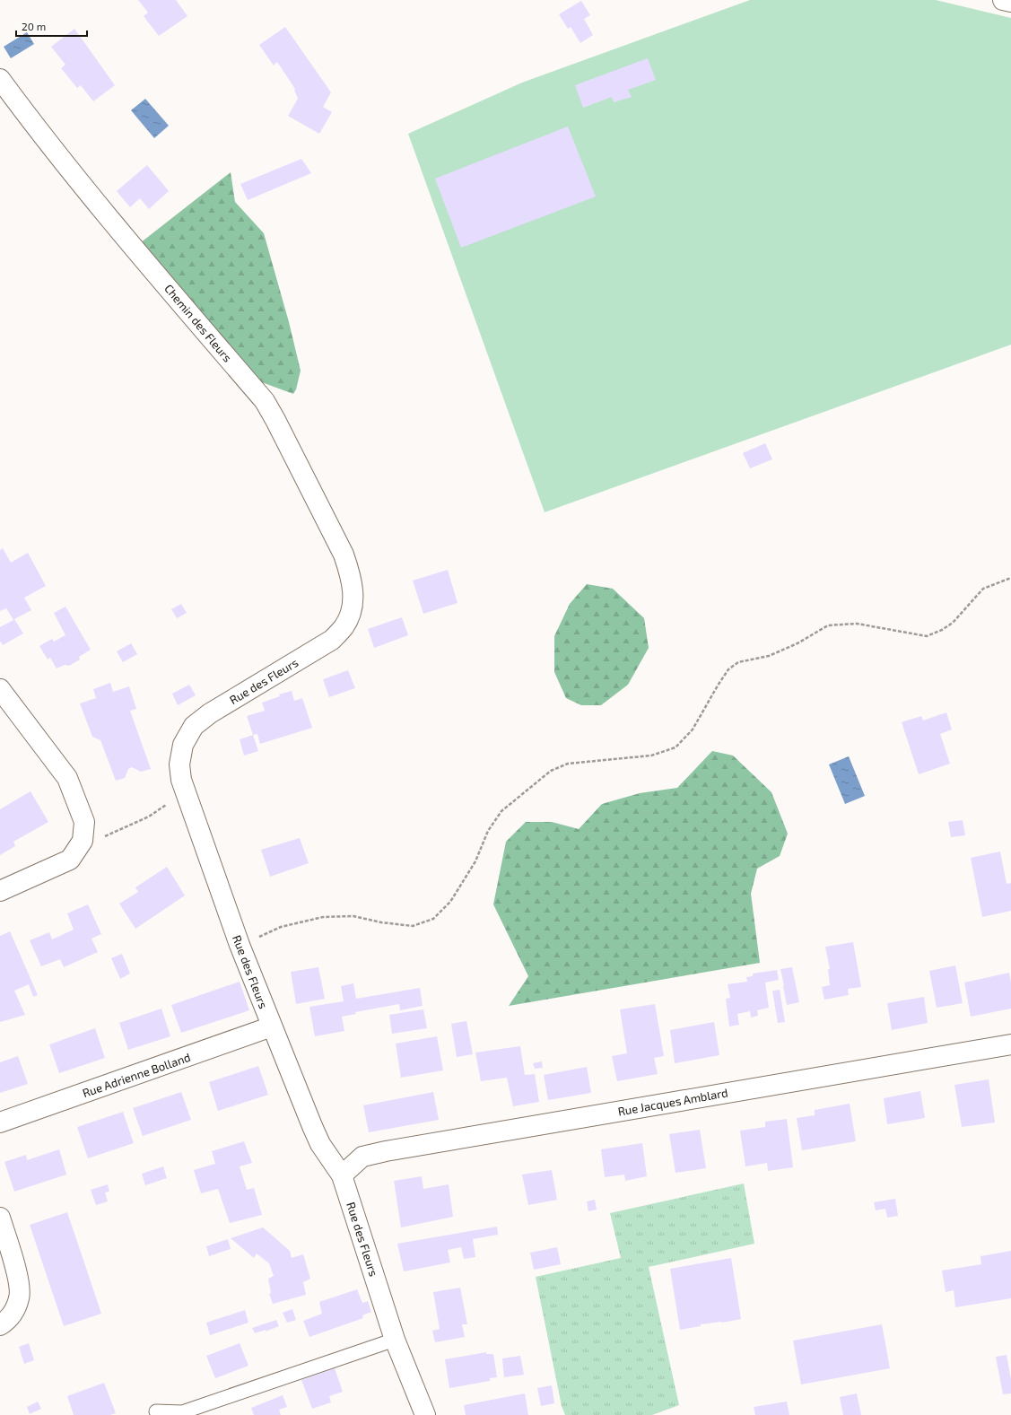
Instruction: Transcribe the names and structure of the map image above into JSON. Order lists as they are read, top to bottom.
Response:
{
  "streets": {
    "street": [
      "Chemin des Fleurs",
      "Rue des Fleurs",
      "Rue Adrienne Bolland",
      "Rue Jacques Amblard"
    ]
  },
  "crossings": [
    ["Chemin des Fleurs", "Rue des Fleurs"],
    ["Rue des Fleurs", "Rue Adrienne Bolland"],
    ["Rue des Fleurs", "Rue Jacques Amblard"]
  ],
  "scale_bar": "20 m"
}
